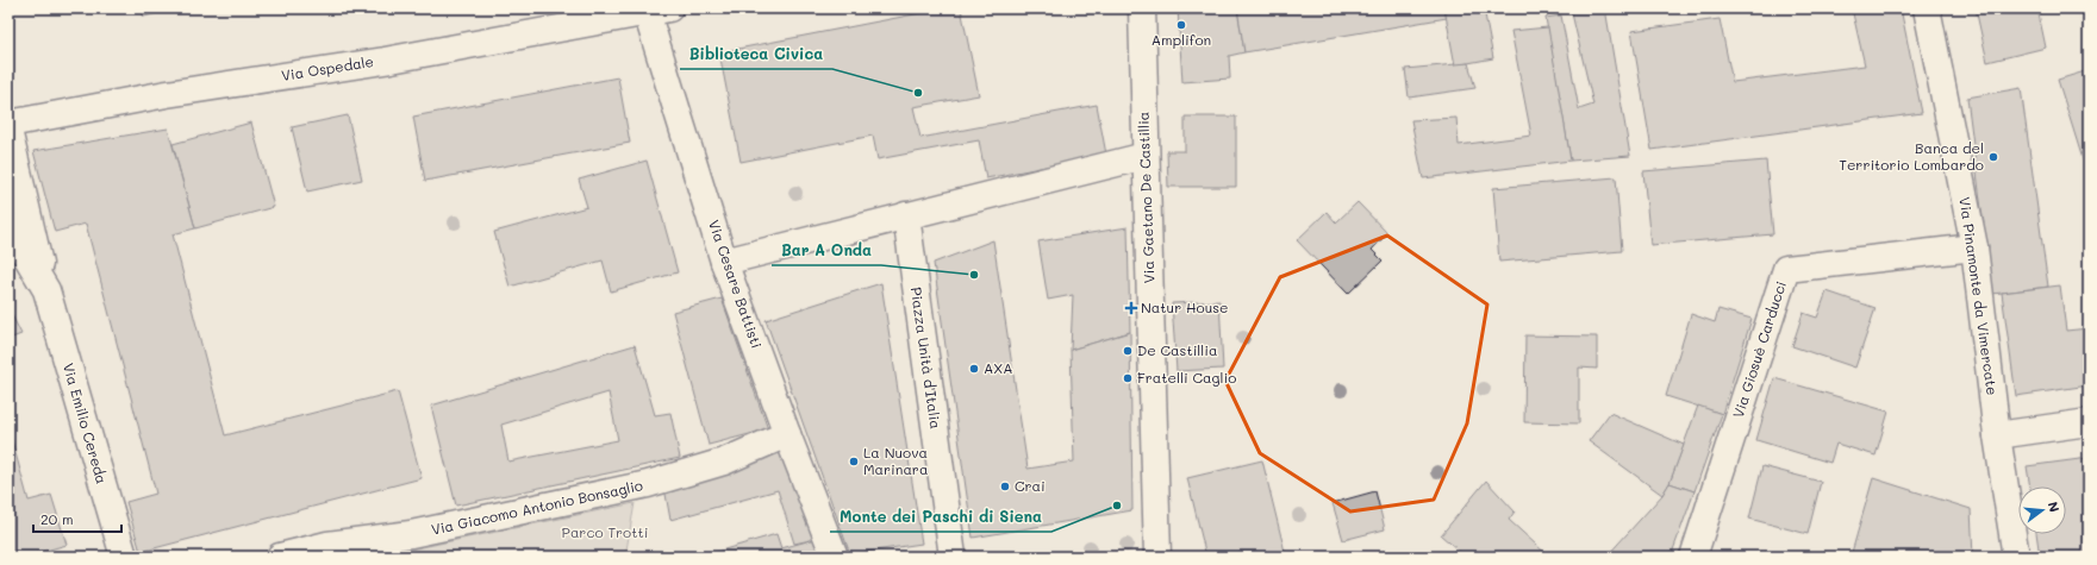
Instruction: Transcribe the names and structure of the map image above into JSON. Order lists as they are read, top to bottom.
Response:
{
  "streets": {
    "street": [
      "Via Ospedale",
      "Via Gaetano De Castillia",
      "Via Cesare Battisti",
      "Via Pinamonte da Vimercate",
      "Via Giosuè Carducci",
      "Piazza Unità d'Italia",
      "Via Emilio Cereda",
      "Via Giacomo Antonio Bonsaglio"
    ]
  },
  "crossings": [
    ["Via Ospedale", "Via Cesare Battisti"],
    ["Via Cesare Battisti", "Via Giacomo Antonio Bonsaglio"],
    ["Via Pinamonte da Vimercate", "Via Giosuè Carducci"]
  ],
  "parks": ["Parco Trotti"],
  "places": {
    "other": [
      "Amplifon",
      "Biblioteca Civica",
      "Banca del Territorio Lombardo",
      "Bar A Onda",
      "De Castillia",
      "AXA",
      "Fratelli Caglio",
      "La Nuova Marinara",
      "Crai",
      "Monte dei Paschi di Siena"
    ],
    "health": ["Natur House"]
  },
  "scale_bar": "20 m",
  "north": "right"
}
